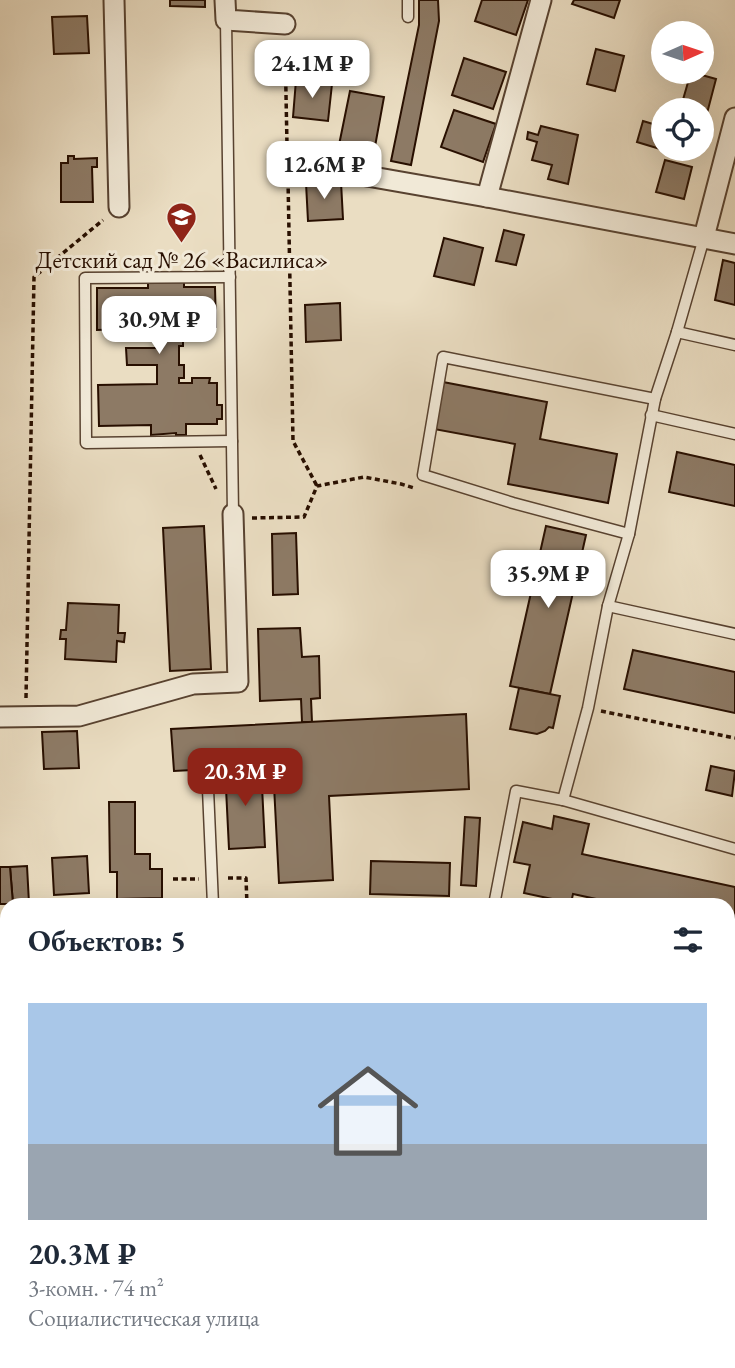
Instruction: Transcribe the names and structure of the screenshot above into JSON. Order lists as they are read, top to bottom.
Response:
{
  "places": {
    "school or university": ["Детский сад № 26 «Василиса»"]
  },
  "north": "right",
  "page": {
    "price": [
      "24.1M ₽",
      "12.6M ₽",
      "30.9M ₽",
      "35.9M ₽",
      "20.3M ₽"
    ],
    "heading": "Объектов: 5",
    "list": [
      {
        "name": "20.3M ₽",
        "note": "3-комн. · 74 m² · Социалистическая улица"
      }
    ]
  }
}
